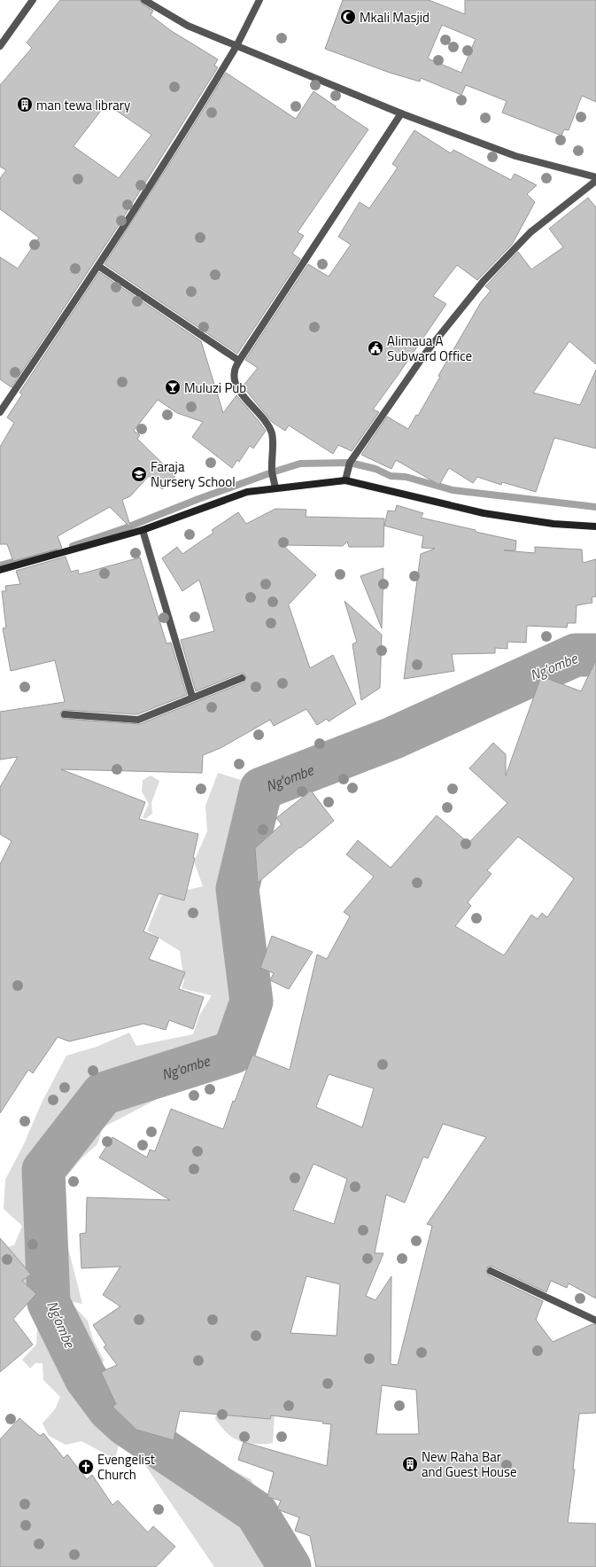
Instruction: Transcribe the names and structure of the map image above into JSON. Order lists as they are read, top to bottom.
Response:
{
  "water": ["Ng'ombe"],
  "places": {
    "mosque": ["Mkali Masjid"],
    "building": ["man tewa library", "New Raha Bar and Guest House"],
    "public building": ["Alimaua A Subward Office"],
    "bar": ["Muluzi Pub"],
    "school or university": ["Faraja Nursery School"],
    "church": ["Evengelist Church"]
  }
}
